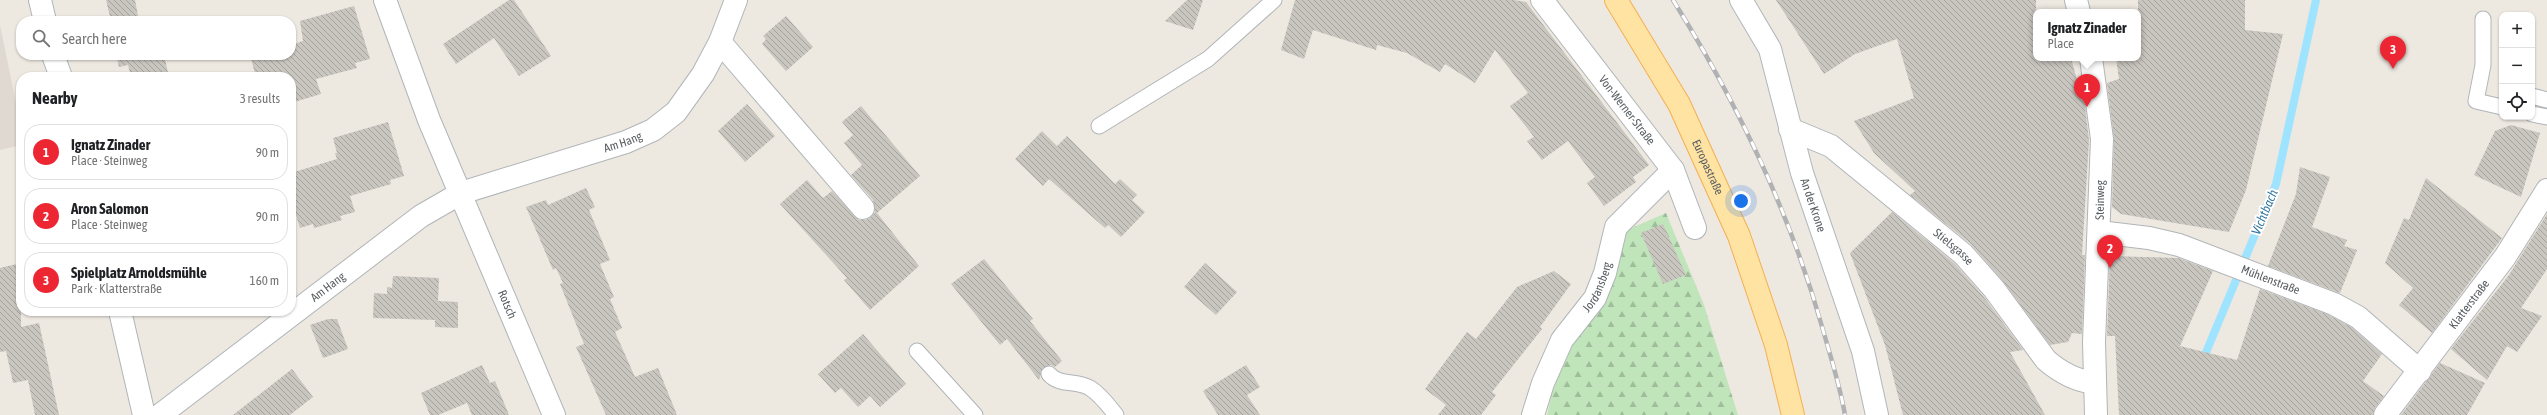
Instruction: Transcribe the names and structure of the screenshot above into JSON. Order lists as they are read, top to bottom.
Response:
{
  "streets": {
    "main road": ["Europastraße"],
    "street": [
      "Von-Werner-Straße",
      "Am Hang",
      "Steinweg",
      "An der Krone",
      "Stielsgasse",
      "Mühlenstraße",
      "Jordansberg",
      "Rotsch",
      "Klatterstraße"
    ]
  },
  "crossings": [
    ["Von-Werner-Straße", "Jordansberg"],
    ["Am Hang", "Rotsch"],
    ["Steinweg", "Stielsgasse"],
    ["Steinweg", "Mühlenstraße"],
    ["An der Krone", "Stielsgasse"],
    ["Mühlenstraße", "Klatterstraße"]
  ],
  "water": ["Vichtbach"],
  "page": {
    "popup": ["Ignatz Zinader", "Place"],
    "map_buttons": ["+", "−"],
    "search": "Search here",
    "pins": ["3", "1", "2"],
    "heading": ["Nearby", "3 results"],
    "list": [
      {
        "mark": "1",
        "name": "Ignatz Zinader",
        "note": "Place · Steinweg",
        "value": "90 m"
      },
      {
        "mark": "2",
        "name": "Aron Salomon",
        "note": "Place · Steinweg",
        "value": "90 m"
      },
      {
        "mark": "3",
        "name": "Spielplatz Arnoldsmühle",
        "note": "Park · Klatterstraße",
        "value": "160 m"
      }
    ]
  }
}
